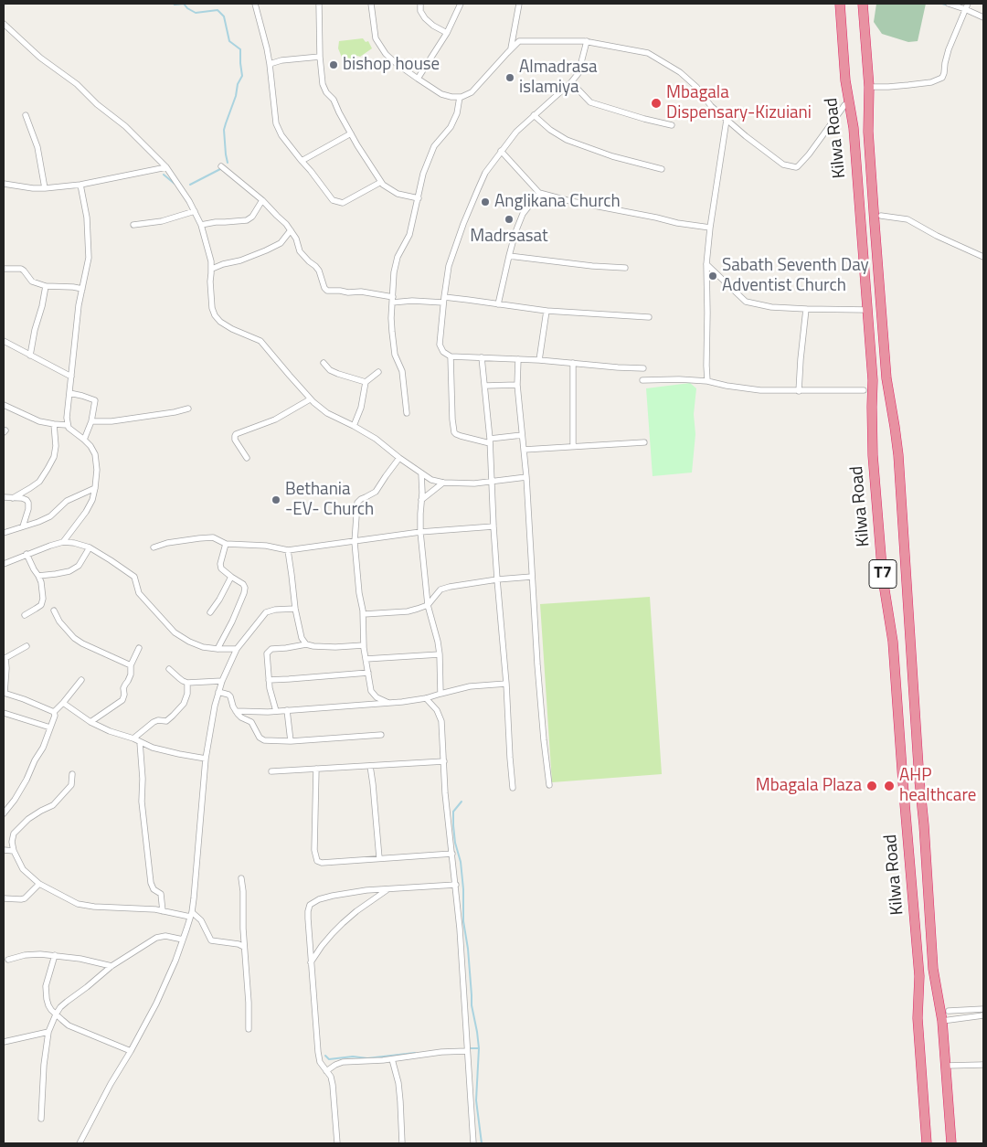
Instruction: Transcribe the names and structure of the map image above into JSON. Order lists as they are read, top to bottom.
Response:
{
  "streets": {
    "highway": ["Kilwa Road", "T7"]
  },
  "places": [
    "bishop house",
    "Almadrasa islamiya",
    "Mbagala Dispensary-Kizuiani",
    "Anglikana Church",
    "Madrsasat",
    "Sabath Seventh Day Adventist Church",
    "Bethania -EV- Church",
    "Mbagala Plaza",
    "AHP healthcare"
  ]
}
